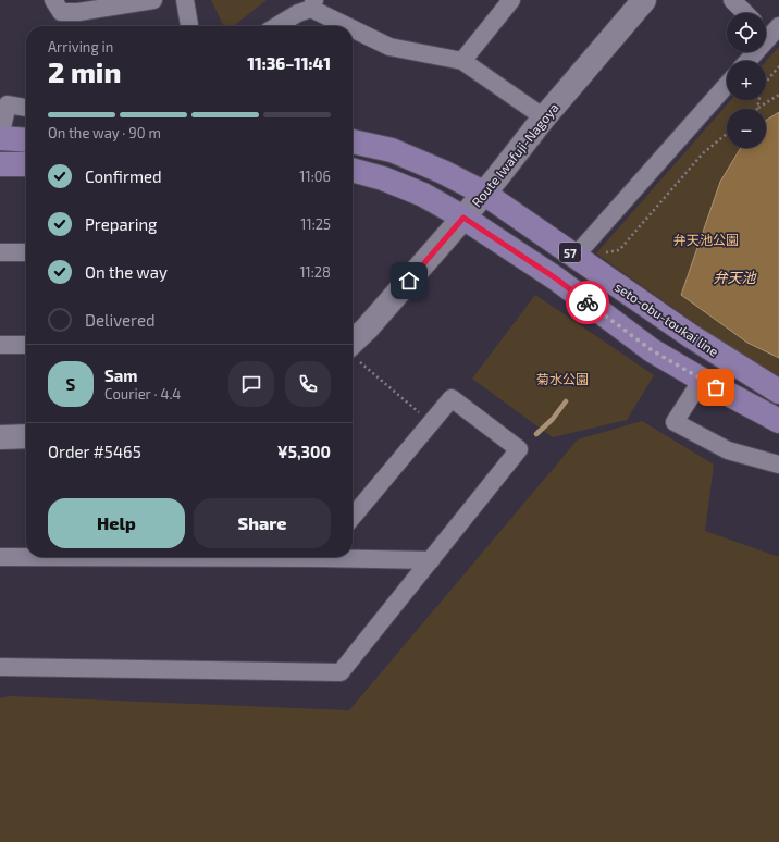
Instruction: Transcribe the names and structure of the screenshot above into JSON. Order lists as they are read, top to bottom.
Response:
{
  "streets": {
    "main road": ["Route Iwafuji-Nagoya", "57", "seto-obu-toukai line"]
  },
  "crossings": [
    ["Route Iwafuji-Nagoya", "57"],
    ["Route Iwafuji-Nagoya", "seto-obu-toukai line"]
  ],
  "water": ["弁天池"],
  "parks": ["弁天池公園", "菊水公園"],
  "page": {
    "map_buttons": ["+", "−"],
    "heading": ["2 min", "Arriving in", "11:36–11:41"],
    "panel": [
      "Sam",
      "Courier · 4.4",
      "Order #5465",
      "¥5,300"
    ],
    "bar": "On the way · 90 m",
    "list": [
      ["Confirmed", "11:06"],
      ["Preparing", "11:25"],
      ["On the way", "11:28"],
      "Delivered"
    ],
    "round": "S",
    "buttons": ["Help", "Share"]
  }
}
